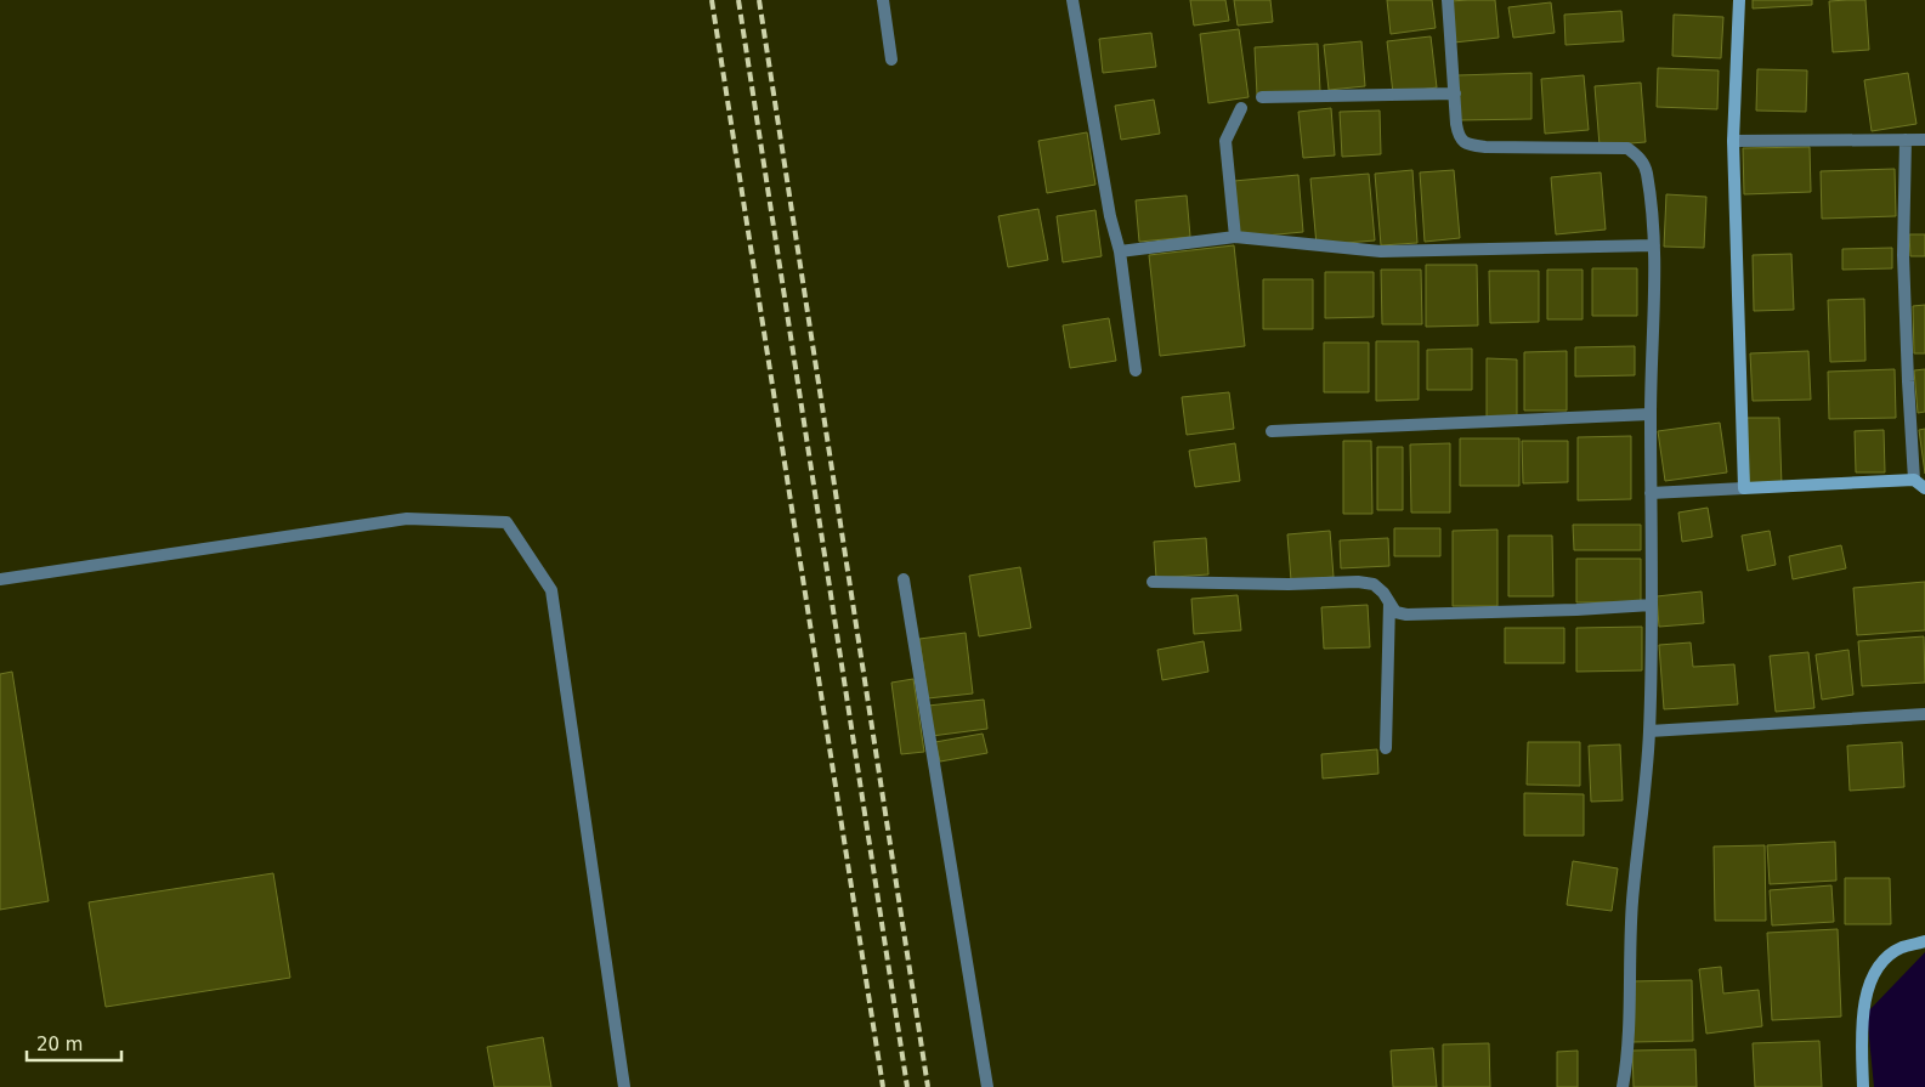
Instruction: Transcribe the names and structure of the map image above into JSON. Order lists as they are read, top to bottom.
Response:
{
  "scale_bar": "20 m"
}
